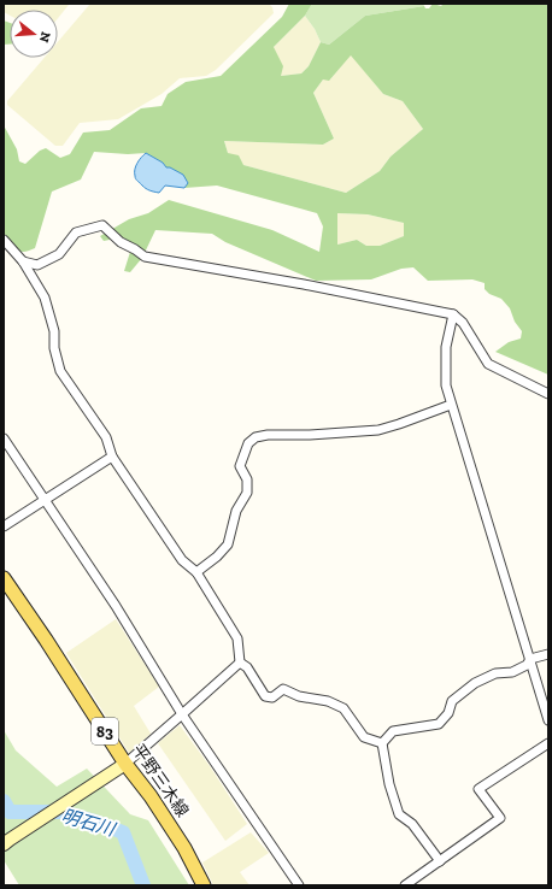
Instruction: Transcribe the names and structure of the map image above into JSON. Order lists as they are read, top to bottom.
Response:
{
  "streets": {
    "main road": ["83", "平野三木線"]
  },
  "water": ["明石川"],
  "north": "right"
}
